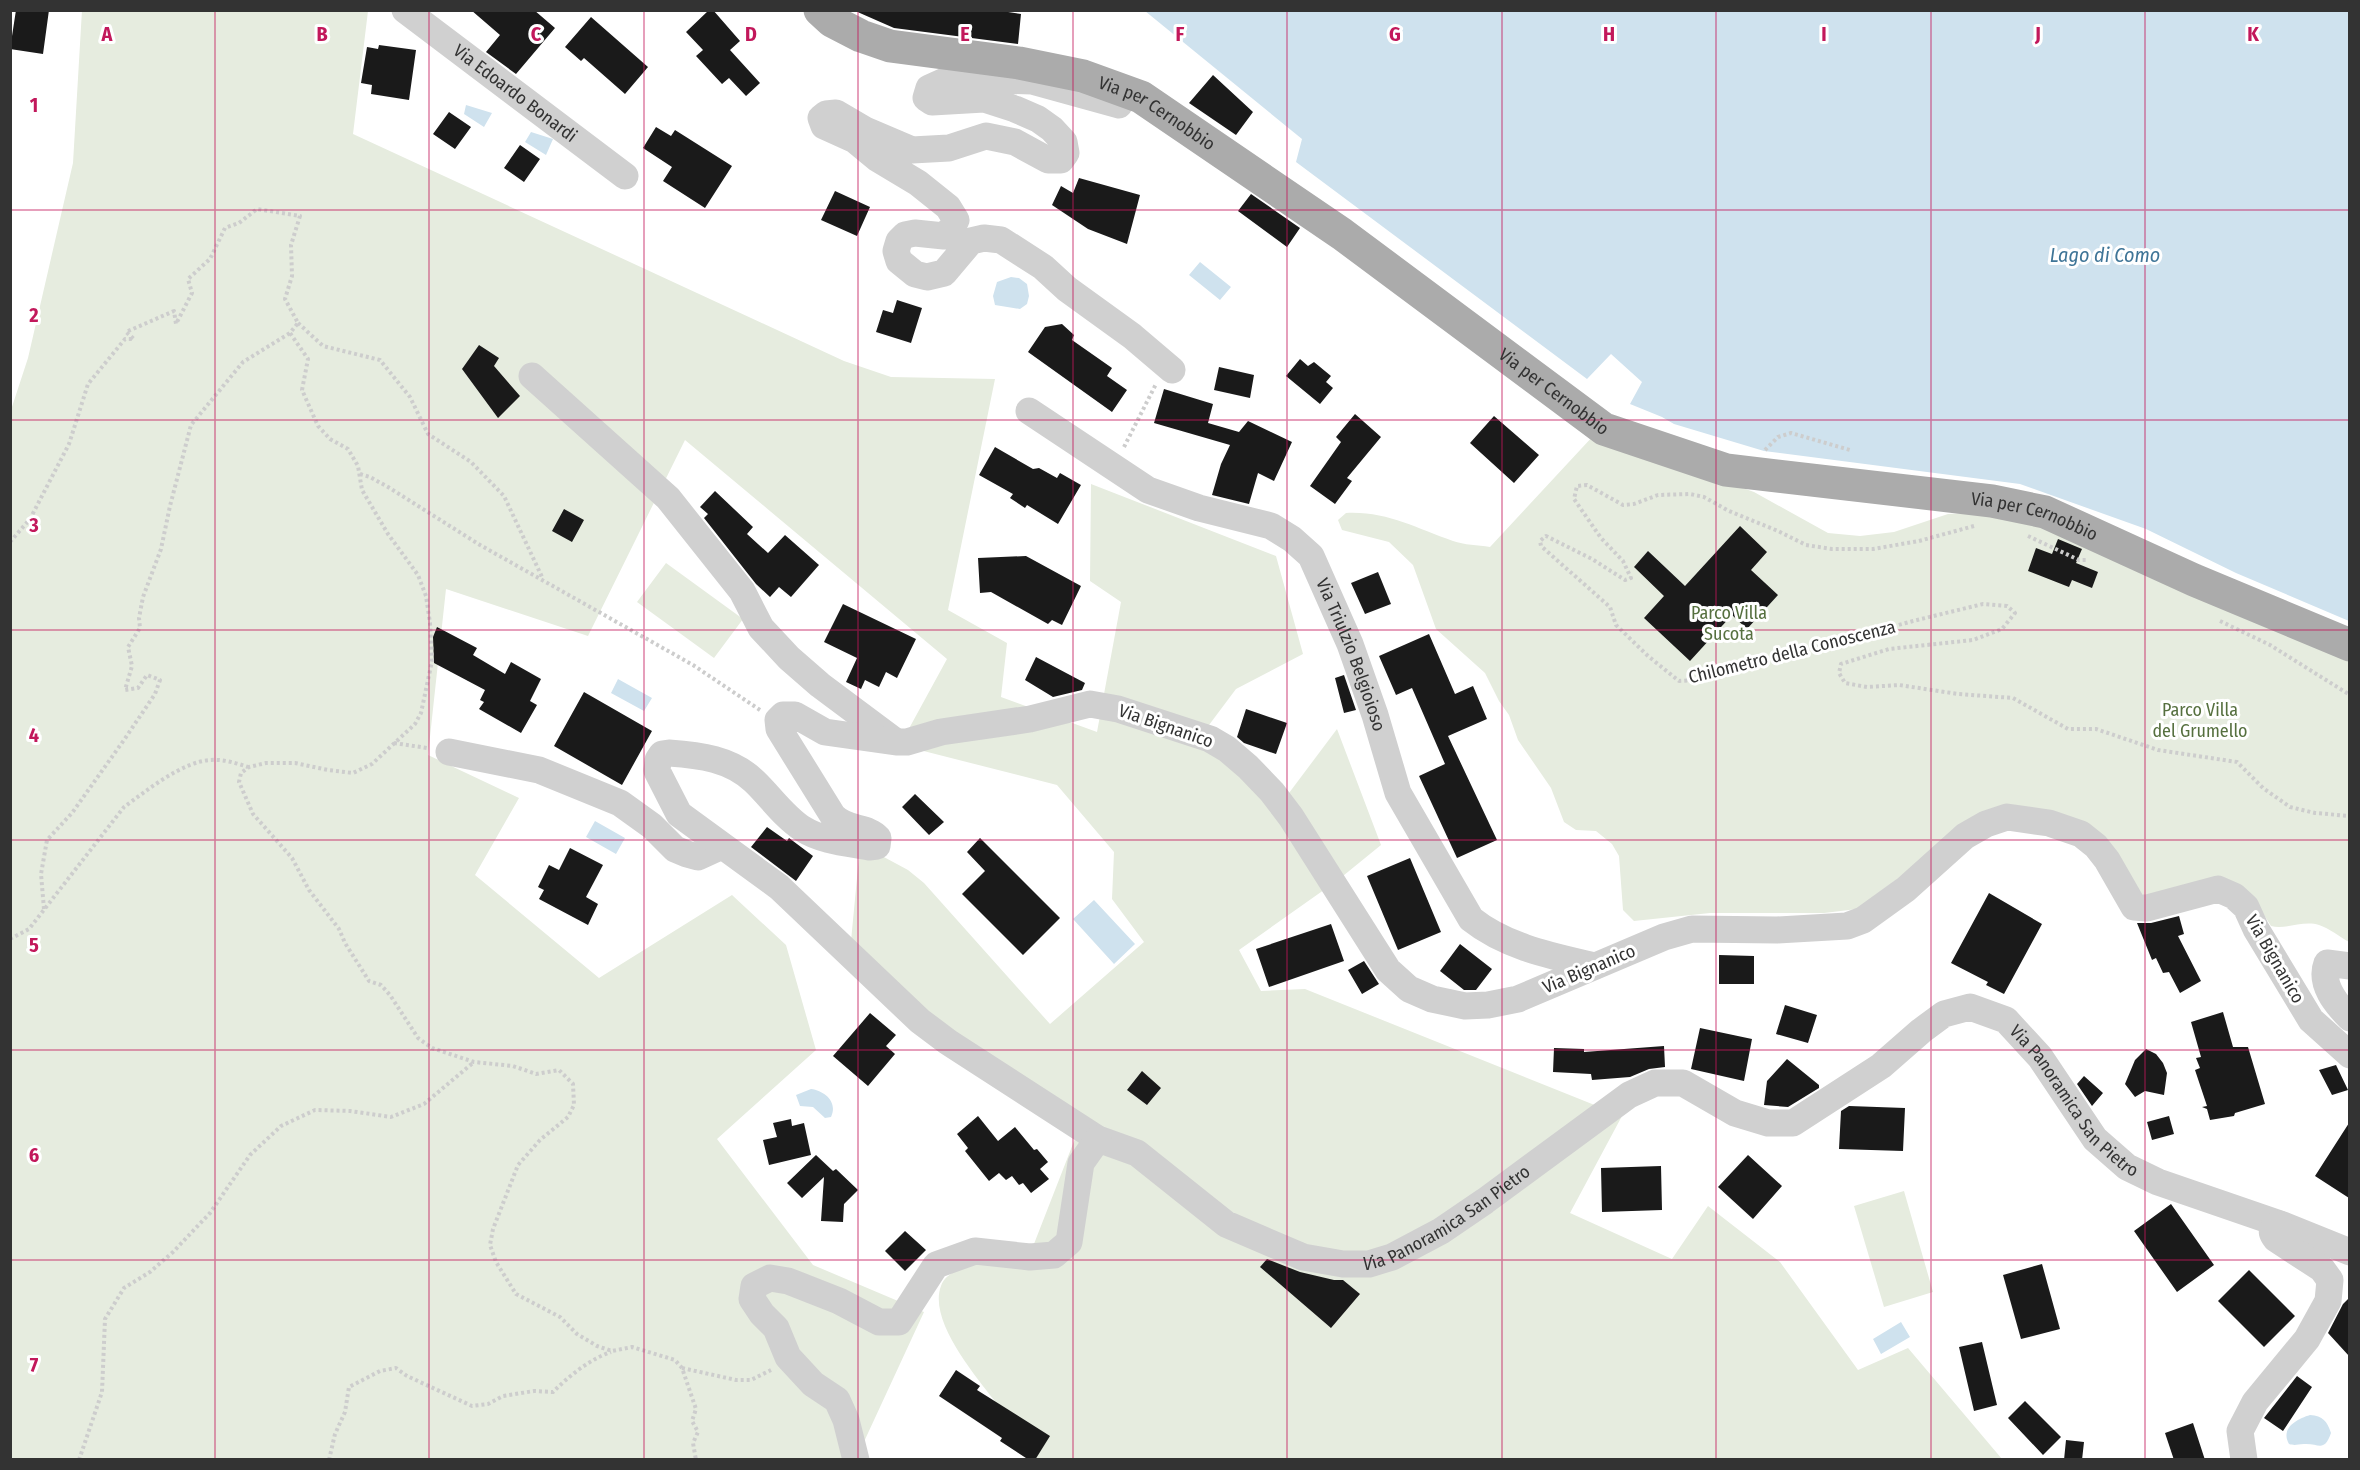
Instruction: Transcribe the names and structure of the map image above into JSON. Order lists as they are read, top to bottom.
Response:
{
  "streets": {
    "main road": ["Via per Cernobbio"],
    "street": [
      "Via Edoardo Bonardi",
      "Via Triulzio Belgioioso",
      "Via Bignanico",
      "Via Panoramica San Pietro"
    ],
    "path": ["Chilometro della Conoscenza"]
  },
  "crossings": [
    ["Via Triulzio Belgioioso", "Via Bignanico"]
  ],
  "water": ["Lago di Como"],
  "parks": ["Parco Villa Sucota", "Parco Villa del Grumello"],
  "grid": {
    "columns": [
      "A",
      "B",
      "C",
      "D",
      "E",
      "F",
      "G",
      "H",
      "I",
      "J",
      "K"
    ],
    "rows": [
      "1",
      "2",
      "3",
      "4",
      "5",
      "6",
      "7"
    ]
  }
}
